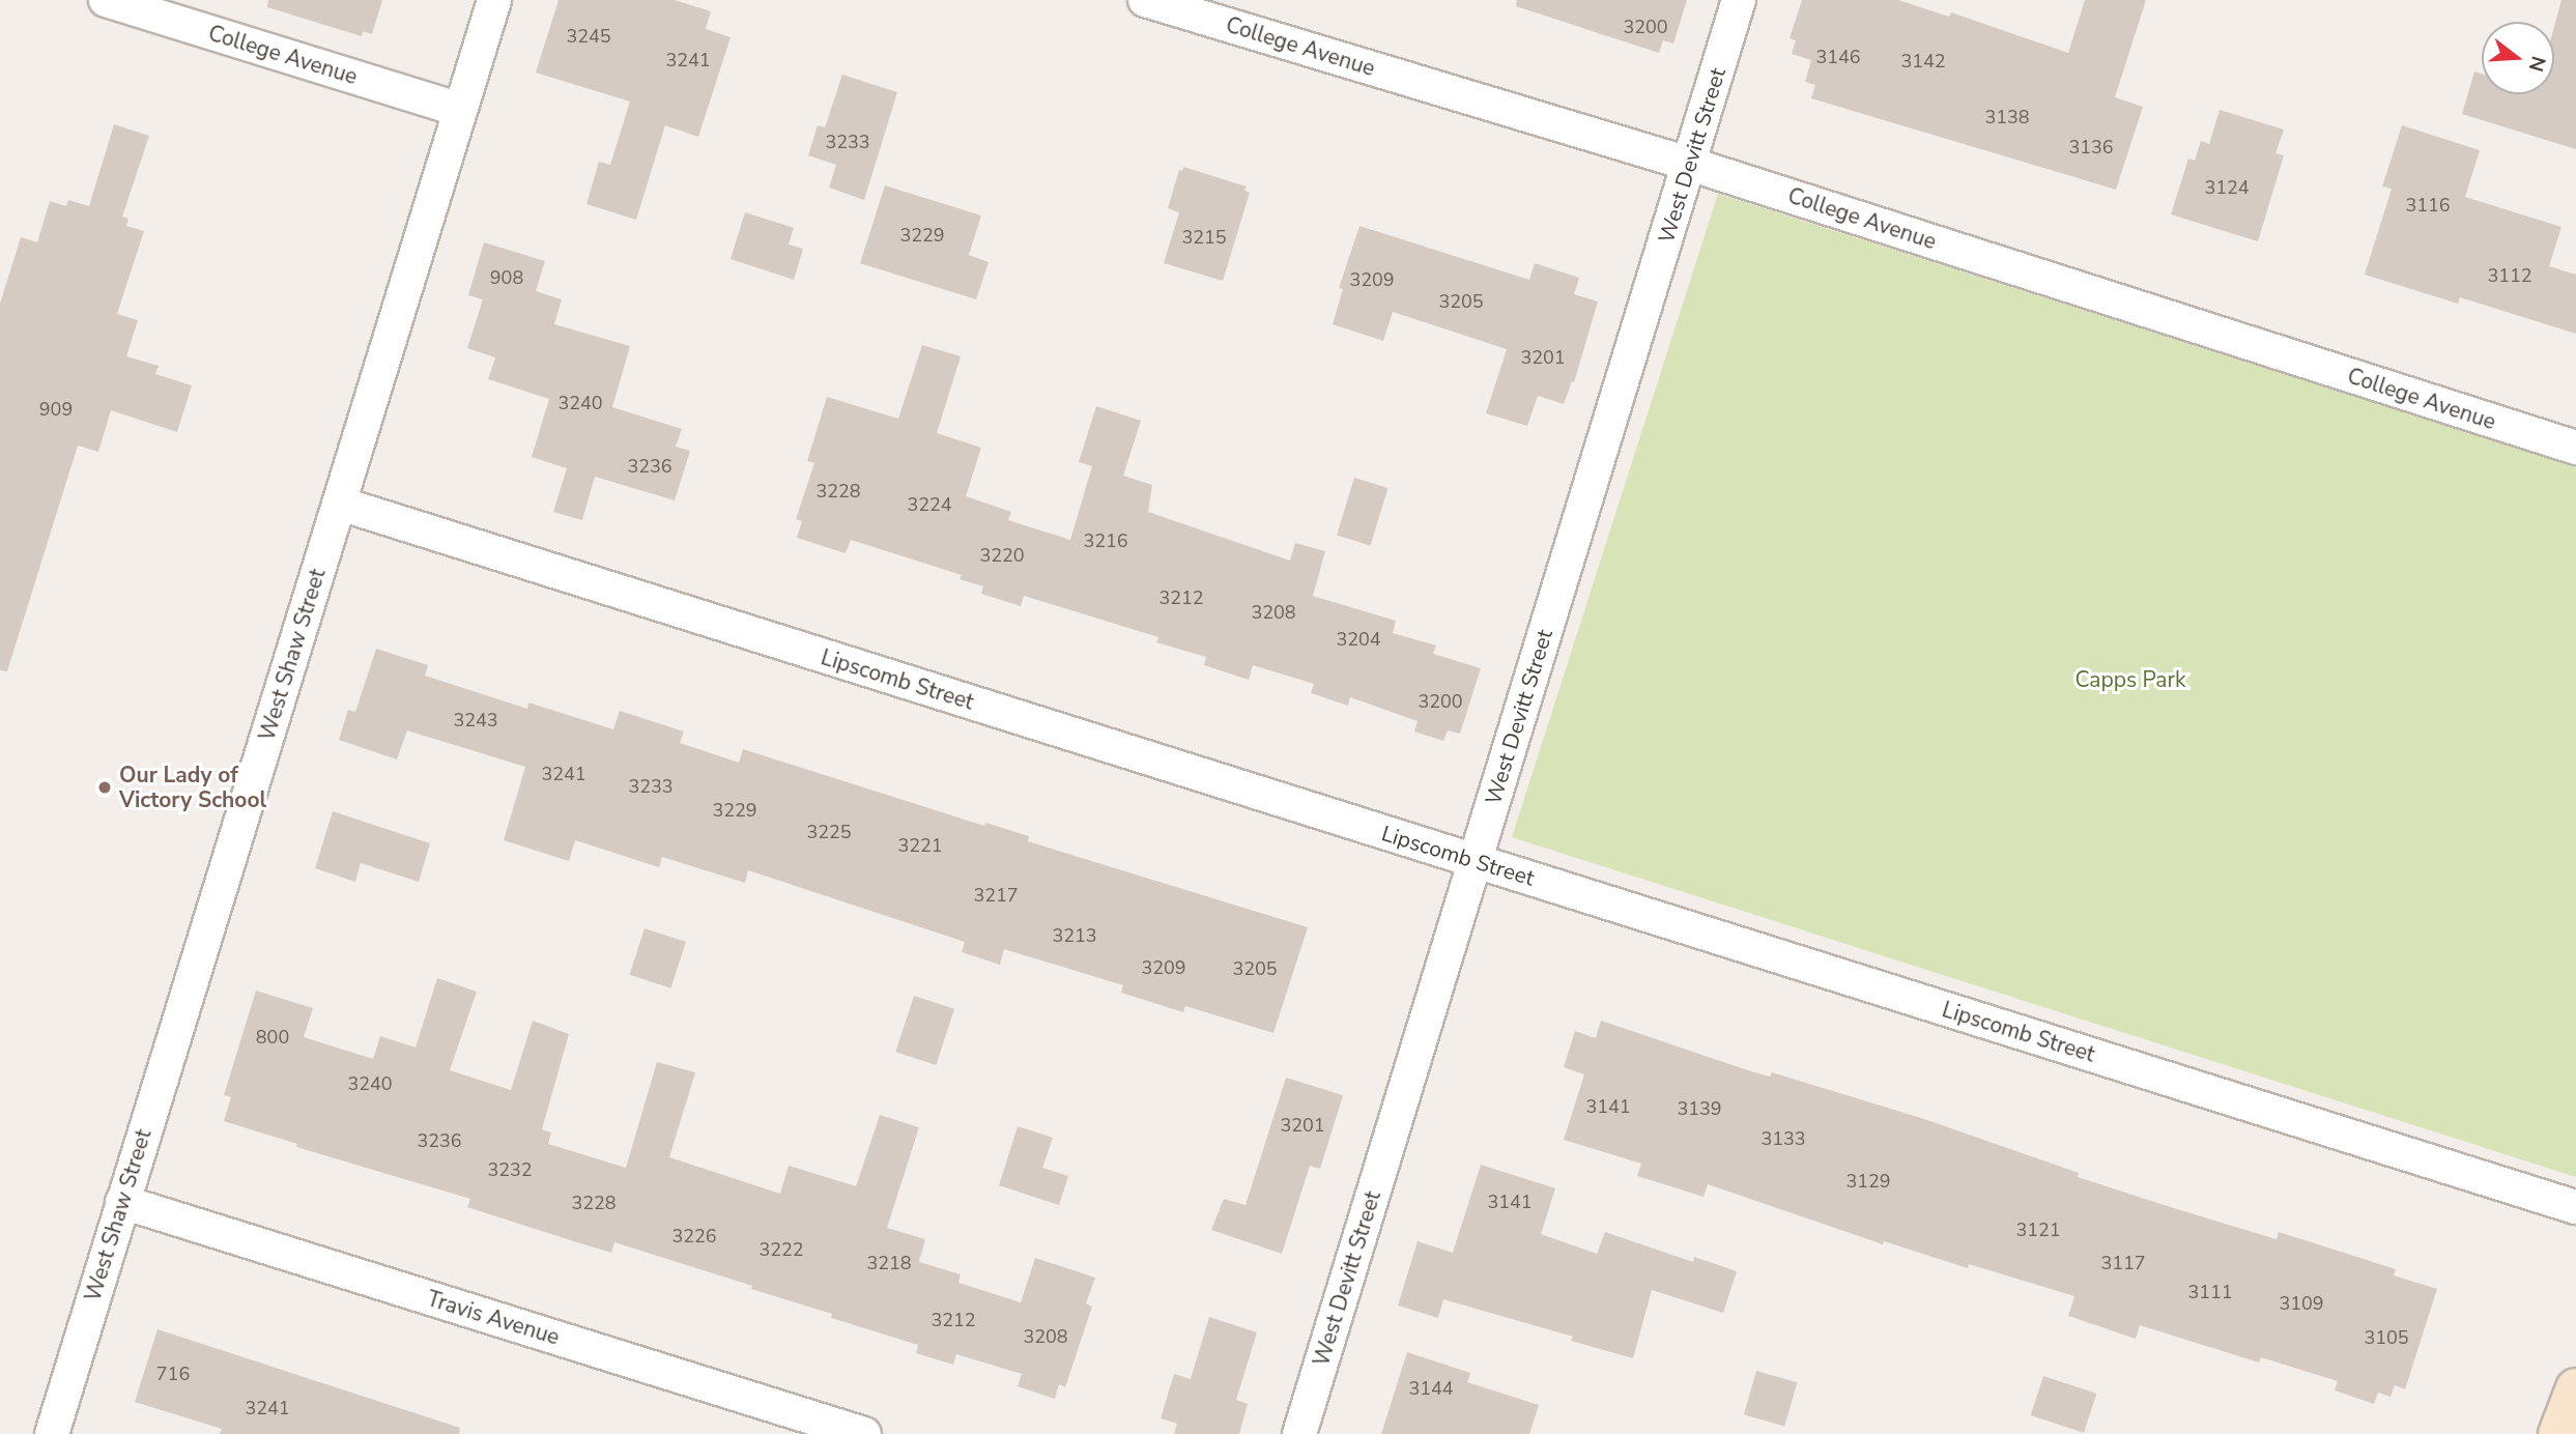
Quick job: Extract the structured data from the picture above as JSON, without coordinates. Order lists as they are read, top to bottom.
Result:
{
  "streets": {
    "street": [
      "College Avenue",
      "West Devitt Street",
      "West Shaw Street",
      "Lipscomb Street",
      "Travis Avenue"
    ]
  },
  "crossings": [
    ["College Avenue", "West Devitt Street"],
    ["College Avenue", "West Shaw Street"],
    ["West Devitt Street", "Lipscomb Street"],
    ["West Shaw Street", "Lipscomb Street"],
    ["West Shaw Street", "Travis Avenue"]
  ],
  "parks": ["Capps Park"],
  "places": ["Our Lady of Victory School"],
  "house_numbers": [
    "3200",
    "3245",
    "3146",
    "3241",
    "3142",
    "3138",
    "3233",
    "3136",
    "3124",
    "3116",
    "3229",
    "3215",
    "3112",
    "908",
    "3209",
    "3205",
    "3201",
    "3240",
    "909",
    "3236",
    "3228",
    "3224",
    "3216",
    "3220",
    "3212",
    "3208",
    "3204",
    "3200",
    "3243",
    "3241",
    "3233",
    "3229",
    "3225",
    "3221",
    "3217",
    "3213",
    "3209",
    "3205",
    "800",
    "3240",
    "3141",
    "3139",
    "3201",
    "3133",
    "3236",
    "3232",
    "3129",
    "3141",
    "3228",
    "3121",
    "3226",
    "3222",
    "3218",
    "3117",
    "3111",
    "3109",
    "3212",
    "3208",
    "3105",
    "716",
    "3144",
    "3241"
  ],
  "north": "right"
}
